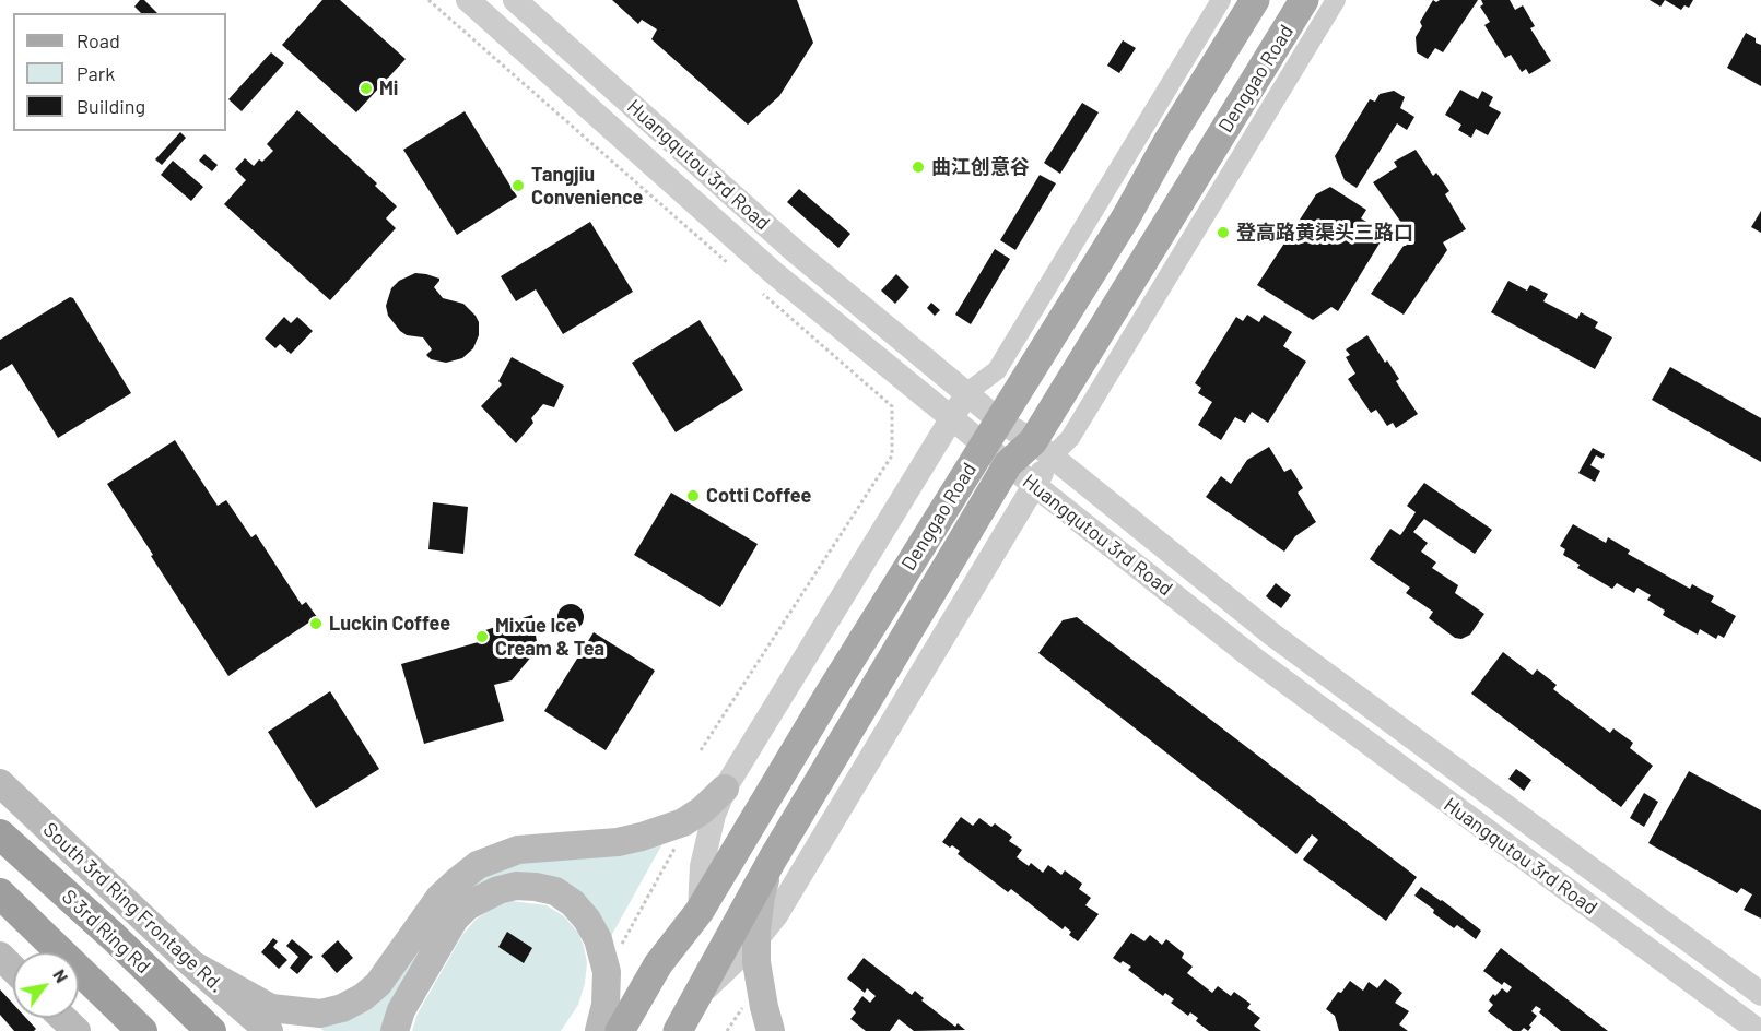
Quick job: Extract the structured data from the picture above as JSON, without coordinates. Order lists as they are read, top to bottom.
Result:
{
  "streets": {
    "highway": ["S 3rd Ring Rd"],
    "main road": ["Denggao Road", "South 3rd Ring Frontage Rd."],
    "street": ["Huangqutou 3rd Road"]
  },
  "crossings": [
    ["Denggao Road", "Huangqutou 3rd Road"]
  ],
  "places": [
    "Mi",
    "曲江创意谷",
    "Tangjiu Convenience",
    "登高路黄渠头三路口",
    "Cotti Coffee",
    "Luckin Coffee",
    "Mixue Ice Cream & Tea"
  ],
  "legend": ["Road", "Park", "Building"],
  "north": "top right"
}
